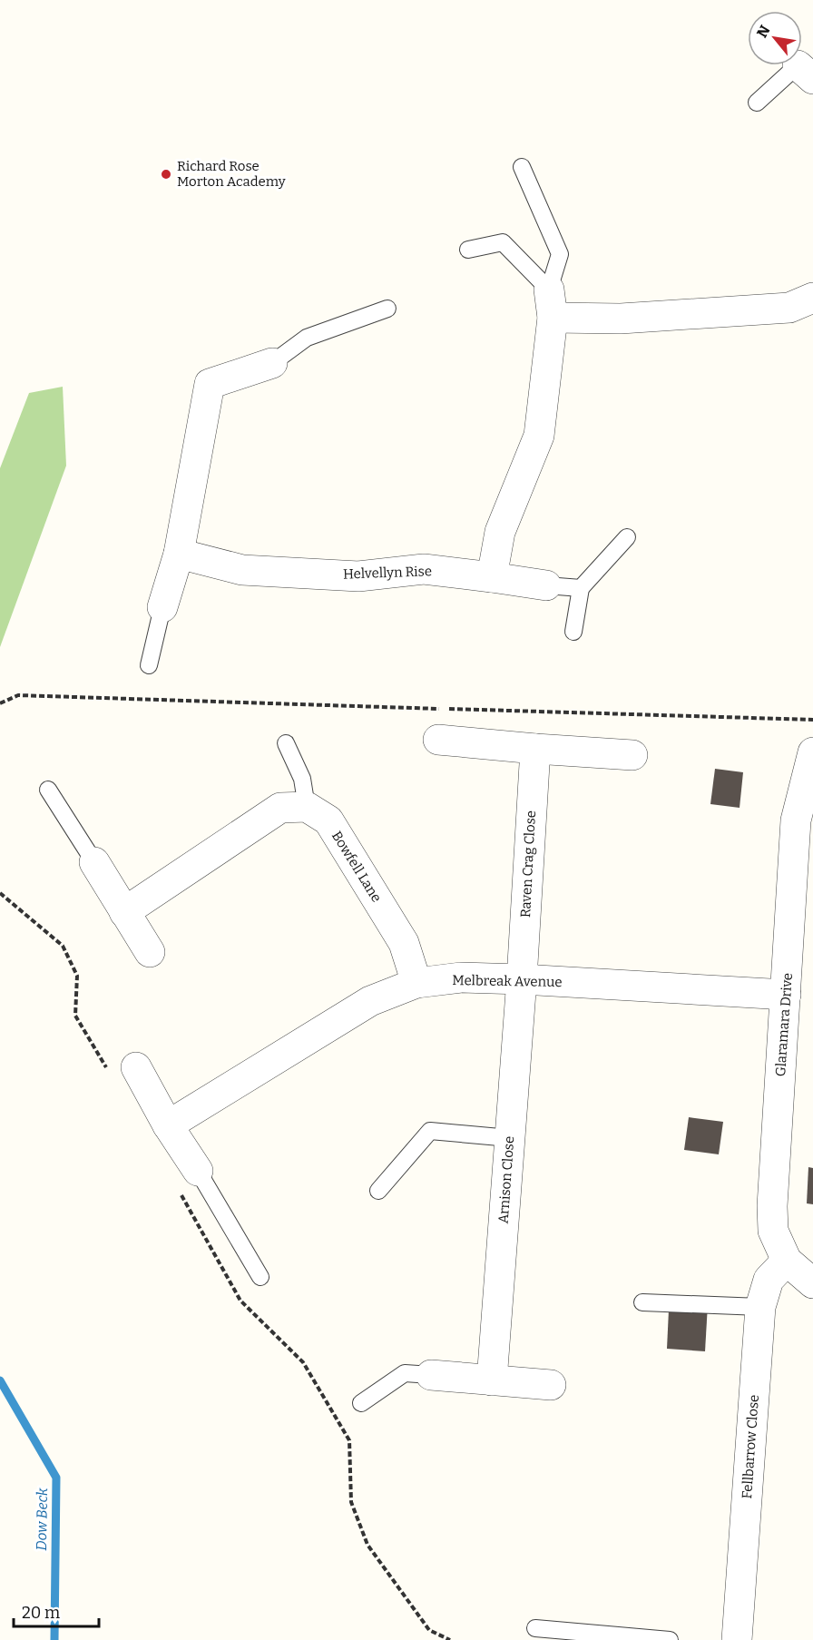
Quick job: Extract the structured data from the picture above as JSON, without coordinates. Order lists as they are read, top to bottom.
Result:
{
  "streets": {
    "street": [
      "Helvellyn Rise",
      "Raven Crag Close",
      "Bowfell Lane",
      "Melbreak Avenue",
      "Glaramara Drive",
      "Arnison Close",
      "Fellbarrow Close"
    ]
  },
  "crossings": [
    ["Raven Crag Close", "Melbreak Avenue"],
    ["Raven Crag Close", "Arnison Close"],
    ["Bowfell Lane", "Melbreak Avenue"],
    ["Melbreak Avenue", "Glaramara Drive"],
    ["Melbreak Avenue", "Arnison Close"],
    ["Glaramara Drive", "Fellbarrow Close"]
  ],
  "water": ["Dow Beck"],
  "places": ["Richard Rose Morton Academy"],
  "scale_bar": "20 m",
  "north": "top left"
}
